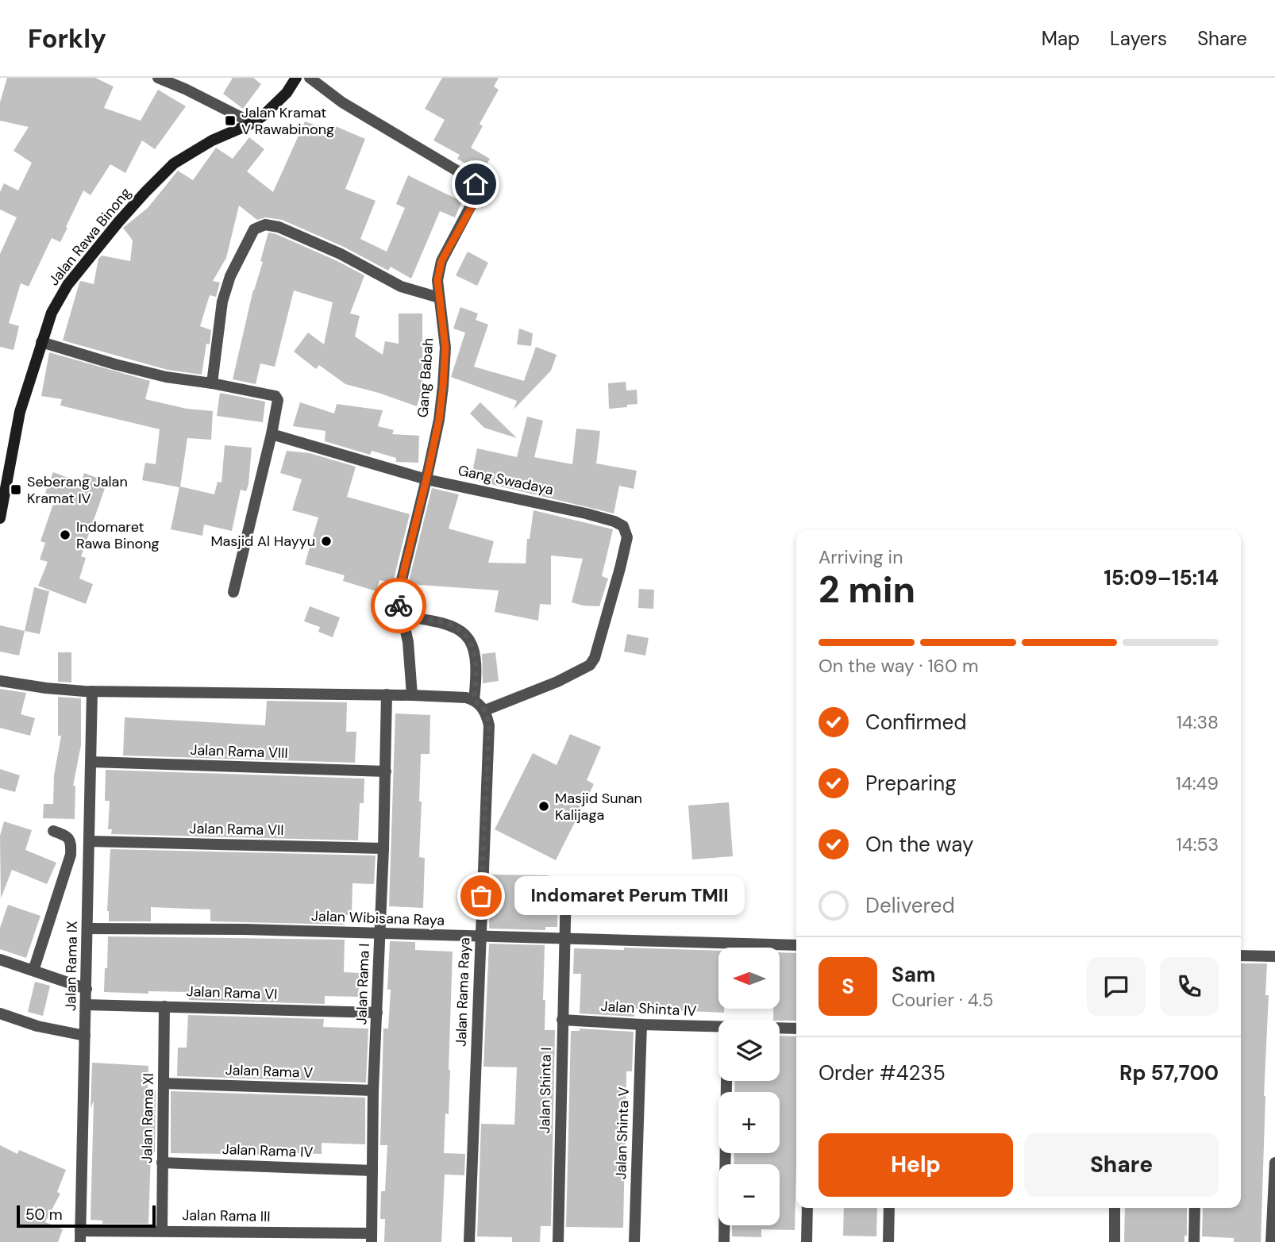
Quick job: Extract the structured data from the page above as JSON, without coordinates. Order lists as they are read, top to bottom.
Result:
{
  "streets": {
    "main road": ["Jalan Rawa Binong"],
    "street": [
      "Gang Babah",
      "Gang Swadaya",
      "Jalan Rama VIII",
      "Jalan Rama VII",
      "Jalan Wibisana Raya",
      "Jalan Rama IX",
      "Jalan Rama I",
      "Jalan Rama Raya",
      "Jalan Rama VI",
      "Jalan Shinta IV",
      "Jalan Rama V",
      "Jalan Shinta I",
      "Jalan Rama XI",
      "Jalan Shinta V",
      "Jalan Rama IV",
      "Jalan Rama III"
    ]
  },
  "crossings": [
    ["Gang Babah", "Gang Swadaya"],
    ["Gang Swadaya", "Jalan Rama Raya"],
    ["Jalan Rama VIII", "Jalan Rama IX"],
    ["Jalan Rama VIII", "Jalan Rama I"],
    ["Jalan Rama VII", "Jalan Rama IX"],
    ["Jalan Rama VII", "Jalan Rama I"],
    ["Jalan Wibisana Raya", "Jalan Rama IX"],
    ["Jalan Wibisana Raya", "Jalan Rama I"],
    ["Jalan Wibisana Raya", "Jalan Rama Raya"],
    ["Jalan Wibisana Raya", "Jalan Shinta I"],
    ["Jalan Rama IX", "Jalan Rama VI"],
    ["Jalan Rama IX", "Jalan Rama III"],
    ["Jalan Rama I", "Jalan Rama VI"],
    ["Jalan Rama I", "Jalan Rama V"],
    ["Jalan Rama I", "Jalan Rama IV"],
    ["Jalan Rama I", "Jalan Rama III"],
    ["Jalan Rama VI", "Jalan Rama XI"],
    ["Jalan Shinta IV", "Jalan Shinta I"],
    ["Jalan Shinta IV", "Jalan Shinta V"],
    ["Jalan Rama V", "Jalan Rama XI"],
    ["Jalan Rama XI", "Jalan Rama IV"],
    ["Jalan Rama XI", "Jalan Rama III"]
  ],
  "places": {
    "transit": ["Jalan Kramat V Rawabinong", "Seberang Jalan Kramat IV"],
    "other": [
      "Indomaret Rawa Binong",
      "Masjid Al Hayyu",
      "Masjid Sunan Kalijaga",
      "Indomaret Perum TMII"
    ]
  },
  "scale_bar": "50 m",
  "north": "left",
  "page": {
    "header": "Forkly",
    "nav": ["Map", "Layers", "Share"],
    "heading": ["2 min", "Arriving in", "15:09–15:14"],
    "panel": [
      "Sam",
      "Courier · 4.5",
      "Order #4235",
      "Rp 57,700"
    ],
    "bar": "On the way · 160 m",
    "list": [
      ["Confirmed", "14:38"],
      ["Preparing", "14:49"],
      ["On the way", "14:53"],
      "Delivered"
    ],
    "bubble": "Indomaret Perum TMII",
    "map_buttons": ["+", "−"],
    "round": "S",
    "buttons": ["Help", "Share"],
    "scale": "50 m"
  }
}
